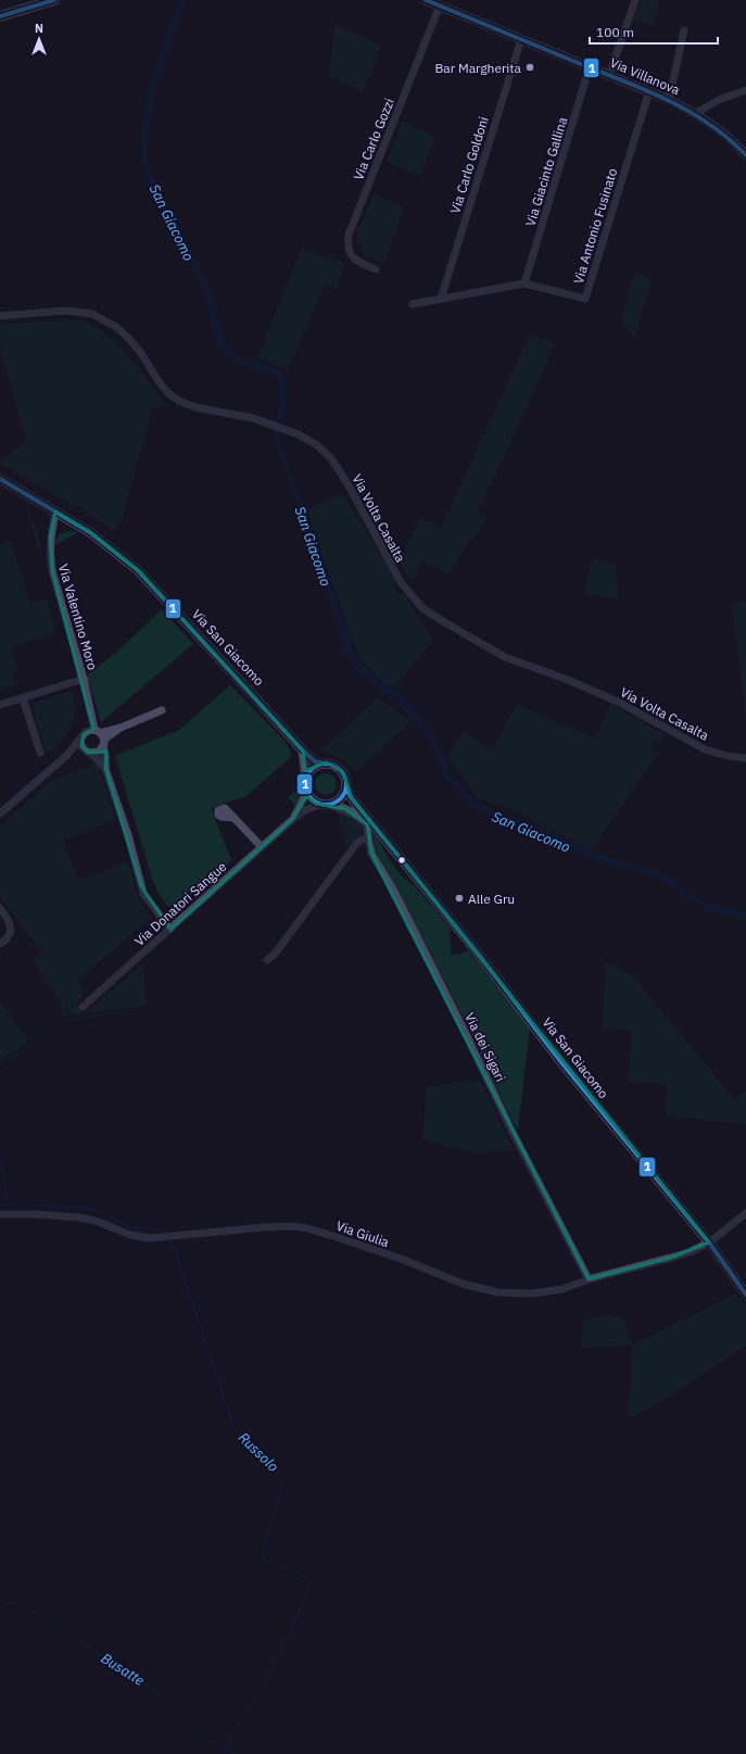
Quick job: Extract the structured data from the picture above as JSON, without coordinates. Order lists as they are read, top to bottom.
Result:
{
  "streets": {
    "street": [
      "Via Villanova",
      "Via Carlo Gozzi",
      "Via Carlo Goldoni",
      "Via Giacinto Gallina",
      "Via Antonio Fusinato",
      "Via Volta Casalta",
      "Via Valentino Moro",
      "Via San Giacomo",
      "Via Donatori Sangue",
      "Via dei Sigari",
      "Via Giulia"
    ]
  },
  "crossings": [
    ["Via Villanova", "Via Carlo Gozzi"],
    ["Via Villanova", "Via Carlo Goldoni"],
    ["Via Villanova", "Via Giacinto Gallina"],
    ["Via Villanova", "Via Antonio Fusinato"],
    ["Via Carlo Goldoni", "Via Antonio Fusinato"],
    ["Via Giacinto Gallina", "Via Antonio Fusinato"],
    ["Via Valentino Moro", "Via San Giacomo"],
    ["Via Valentino Moro", "Via Donatori Sangue"],
    ["Via San Giacomo", "Via Donatori Sangue"],
    ["Via San Giacomo", "Via dei Sigari"],
    ["Via San Giacomo", "Via Giulia"],
    ["Via dei Sigari", "Via Giulia"]
  ],
  "water": ["San Giacomo", "Russolo", "Busatte"],
  "places": ["Bar Margherita", "Alle Gru"],
  "lines": ["transit line 1"],
  "scale_bar": "100 m",
  "north": "top"
}
